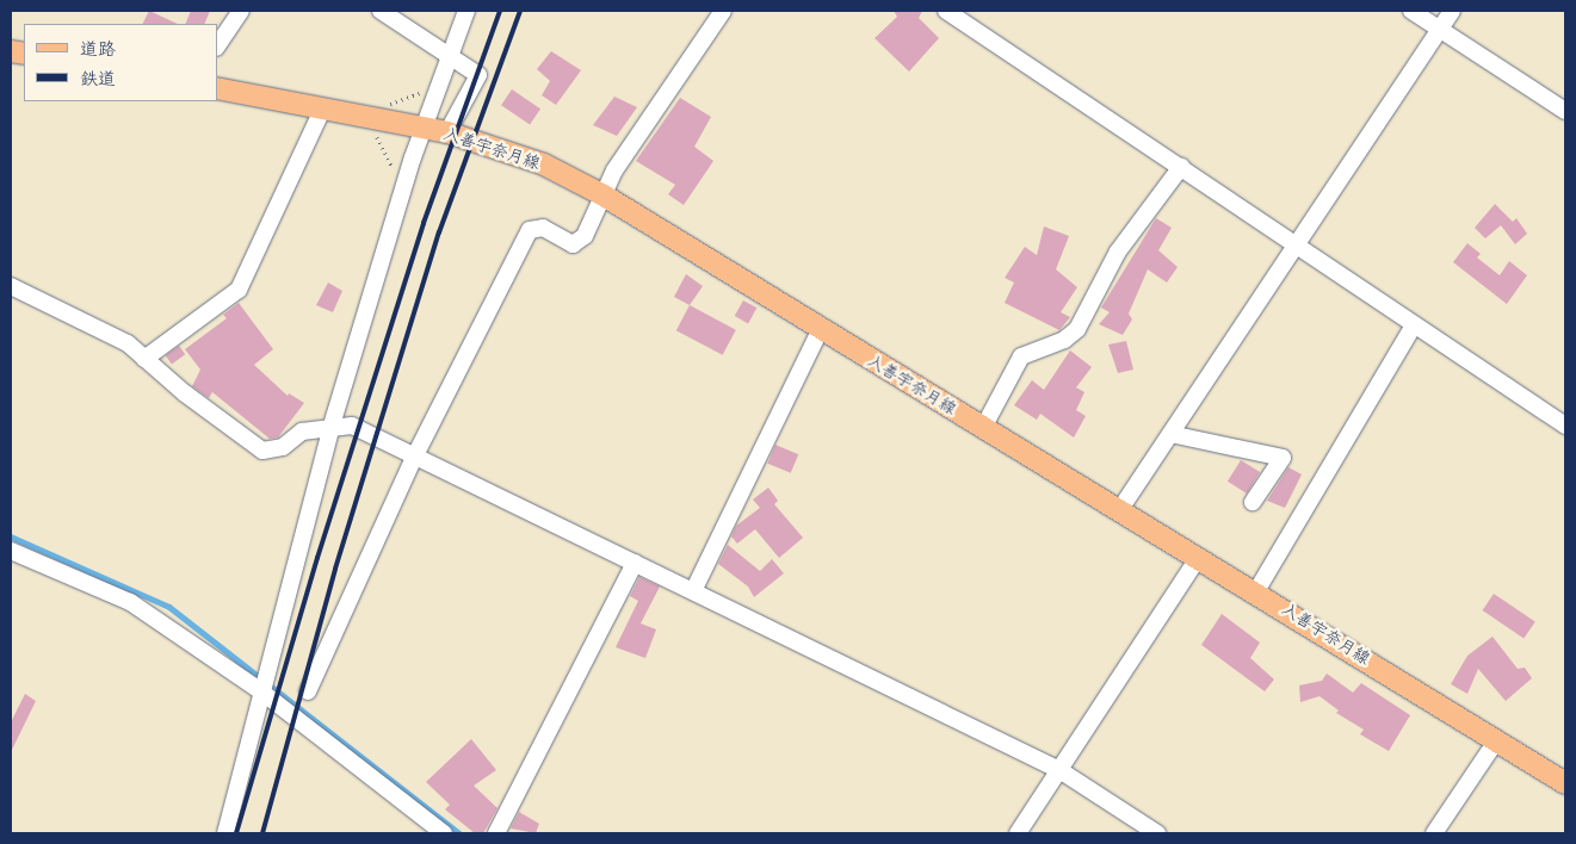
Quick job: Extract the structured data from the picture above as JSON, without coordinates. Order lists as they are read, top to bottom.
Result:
{
  "streets": {
    "main road": ["入善宇奈月線"]
  },
  "legend": ["道路", "鉄道"]
}
